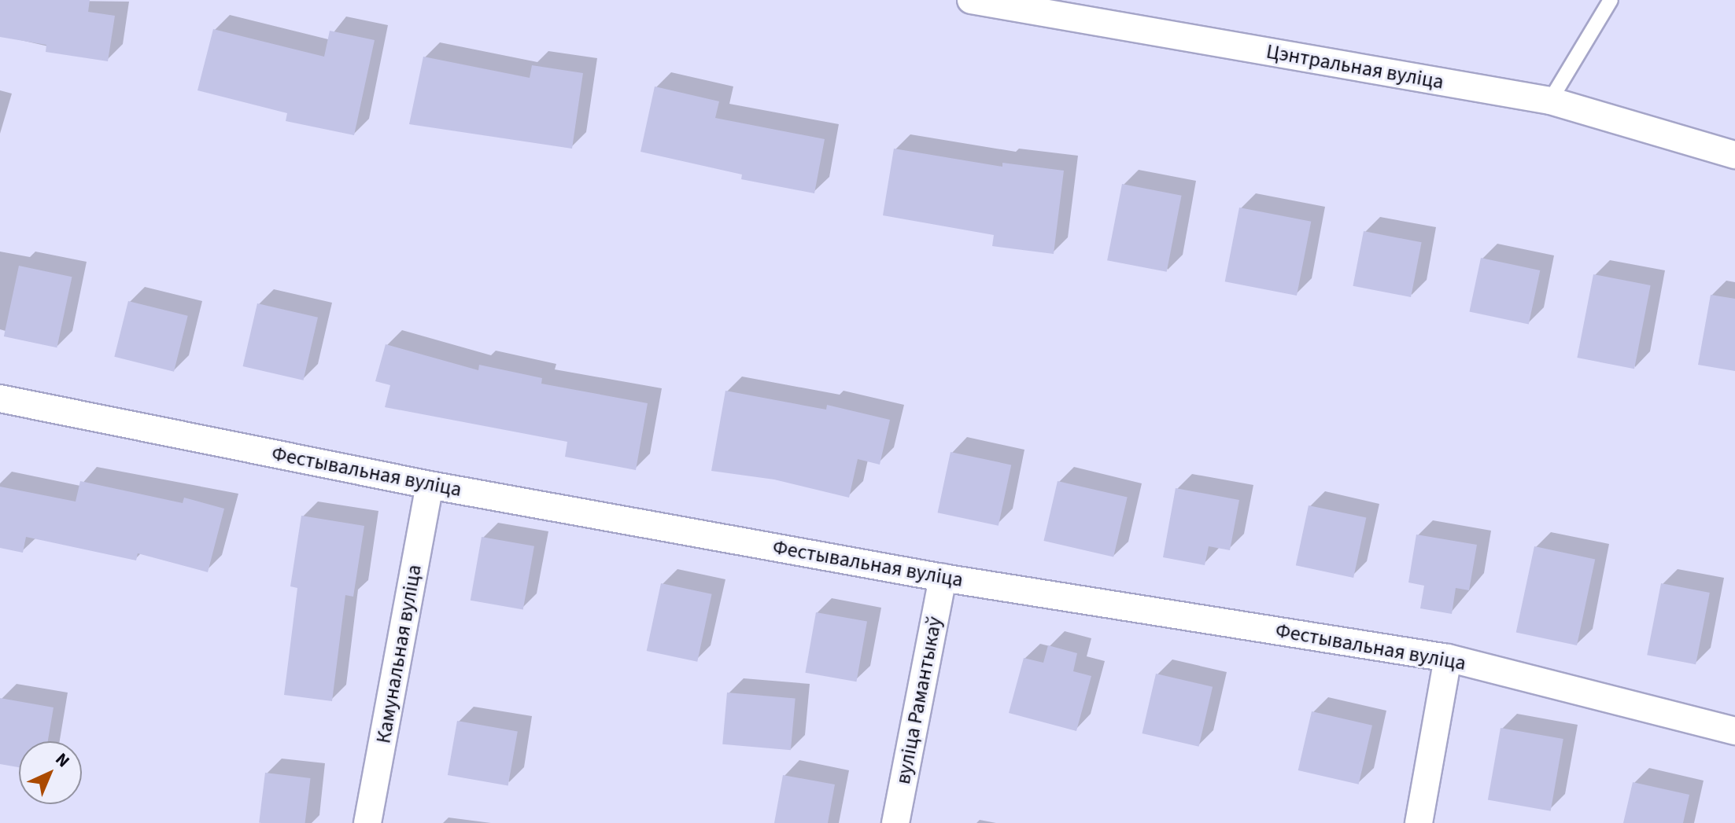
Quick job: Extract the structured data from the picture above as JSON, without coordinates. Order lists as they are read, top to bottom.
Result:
{
  "streets": {
    "street": [
      "Цэнтральная вуліца",
      "Фестывальная вуліца",
      "Камунальная вуліца",
      "вуліца Рамантыкаў"
    ]
  },
  "crossings": [
    ["Фестывальная вуліца", "Камунальная вуліца"],
    ["Фестывальная вуліца", "вуліца Рамантыкаў"]
  ],
  "north": "top right"
}
